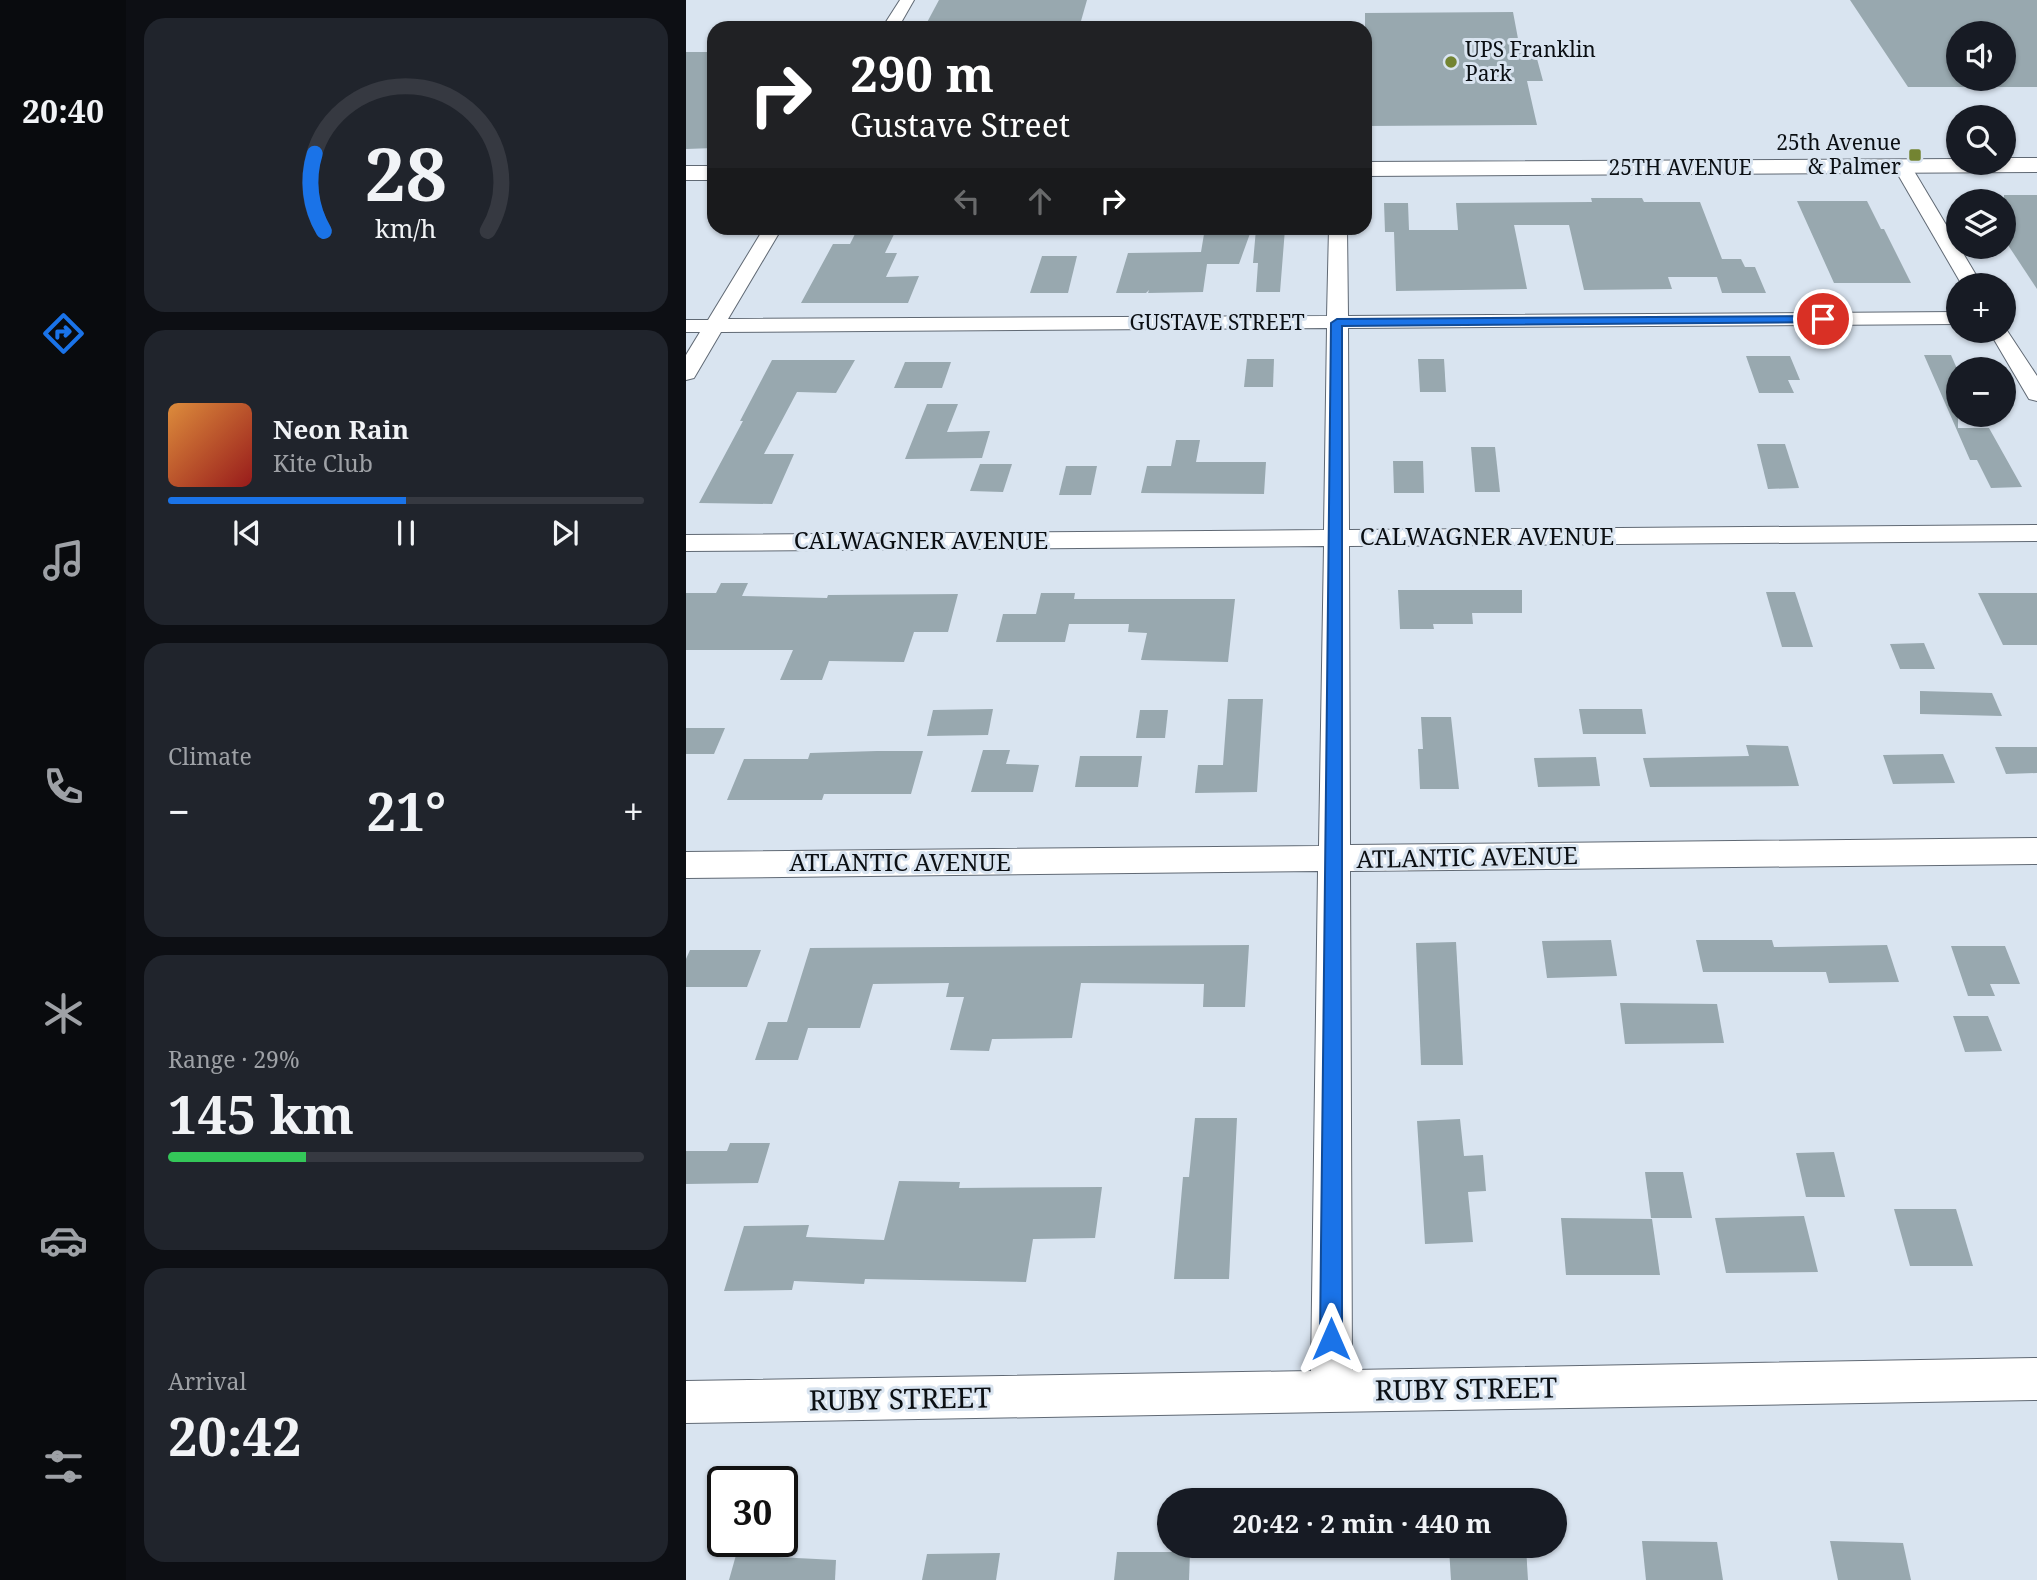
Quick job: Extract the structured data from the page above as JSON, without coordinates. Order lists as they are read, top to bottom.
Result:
{
  "streets": {
    "main road": ["25TH AVENUE"],
    "street": [
      "GUSTAVE STREET",
      "CALWAGNER AVENUE",
      "ATLANTIC AVENUE",
      "RUBY STREET"
    ]
  },
  "places": {
    "other": ["UPS Franklin Park"],
    "transit": ["25th Avenue & Palmer"]
  },
  "page": {
    "tabs": "20:40",
    "map_buttons": ["+", "−"],
    "turn": ["290 m", "Gustave Street"],
    "song": ["Neon Rain", "Kite Club"],
    "tile": [
      "Climate",
      ["Range · 29%", "145 km"],
      ["Arrival", "20:42"]
    ],
    "heat": ["−", "21°", "+"],
    "limit": "30",
    "trip": "20:42 · 2 min · 440 m",
    "gauge": ["28", "km/h"]
  }
}
